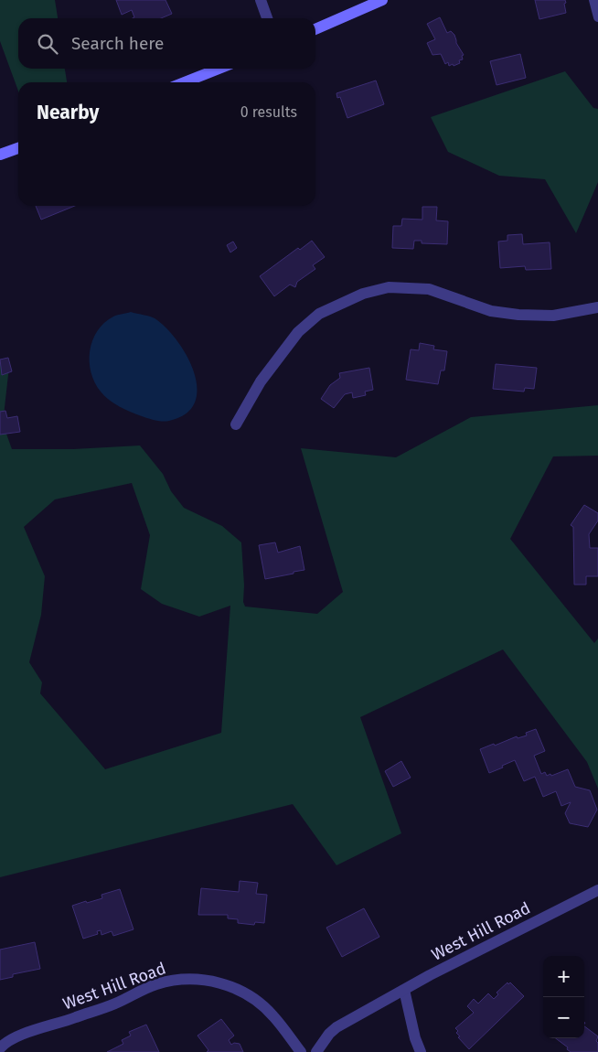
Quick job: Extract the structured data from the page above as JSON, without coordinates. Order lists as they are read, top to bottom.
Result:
{
  "streets": {
    "street": ["West Hill Road"]
  },
  "page": {
    "search": "Search here",
    "heading": ["Nearby", "0 results"],
    "map_buttons": ["+", "−"]
  }
}
